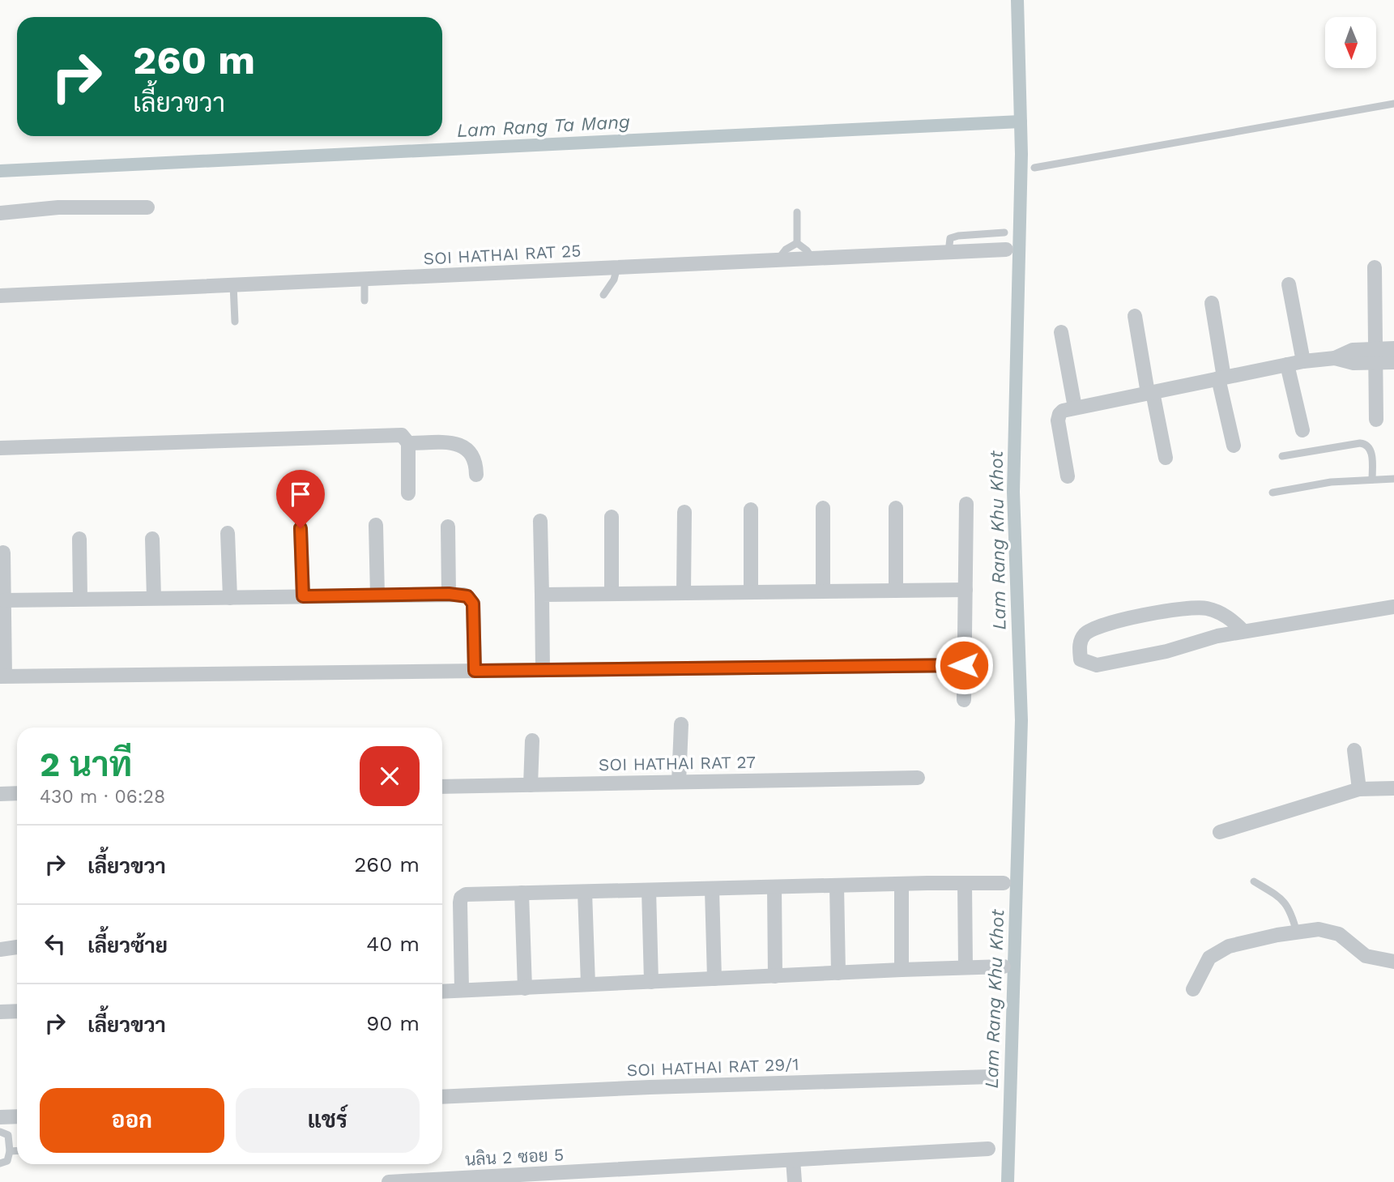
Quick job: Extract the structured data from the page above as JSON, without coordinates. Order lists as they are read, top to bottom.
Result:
{
  "streets": {
    "street": [
      "SOI HATHAI RAT 25",
      "SOI HATHAI RAT 27",
      "SOI HATHAI RAT 29/1",
      "นลิน 2 ซอย 5"
    ]
  },
  "water": ["Lam Rang Ta Mang", "Lam Rang Khu Khot"],
  "north": "bottom",
  "page": {
    "turn": ["260 m", "เลี้ยวขวา"],
    "heading": ["2 นาที", "430 m · 06:28"],
    "list": [
      {
        "name": "เลี้ยวขวา",
        "value": "260 m"
      },
      {
        "name": "เลี้ยวซ้าย",
        "value": "40 m"
      },
      {
        "name": "เลี้ยวขวา",
        "value": "90 m"
      }
    ],
    "buttons": ["ออก", "แชร์"]
  }
}
